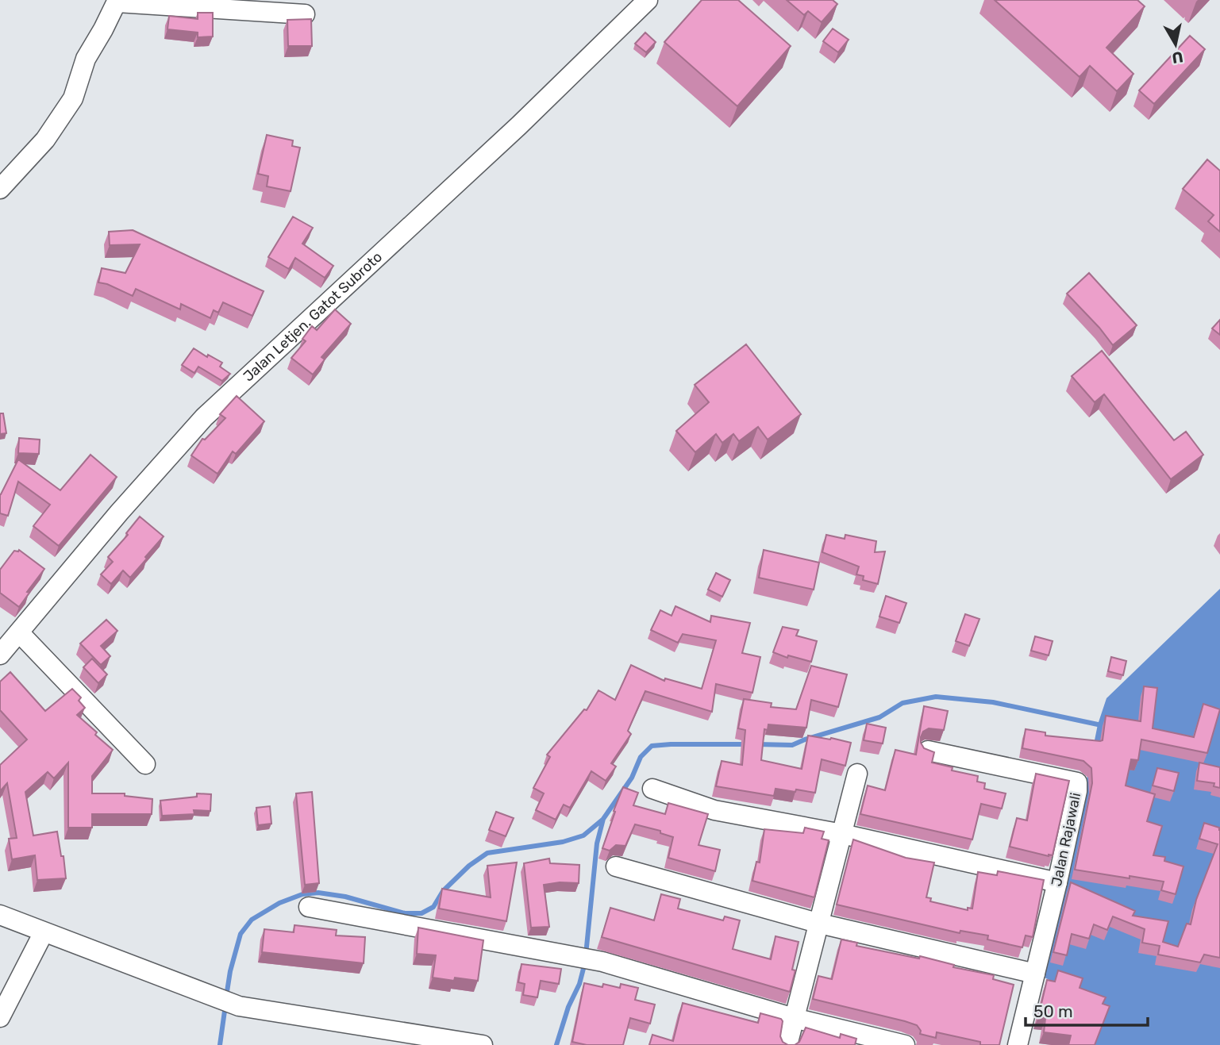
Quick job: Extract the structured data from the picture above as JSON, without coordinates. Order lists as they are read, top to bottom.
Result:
{
  "streets": {
    "street": ["Jalan Letjen. Gatot Subroto", "Jalan Rajawali"]
  },
  "scale_bar": "50 m",
  "north": "bottom"
}
